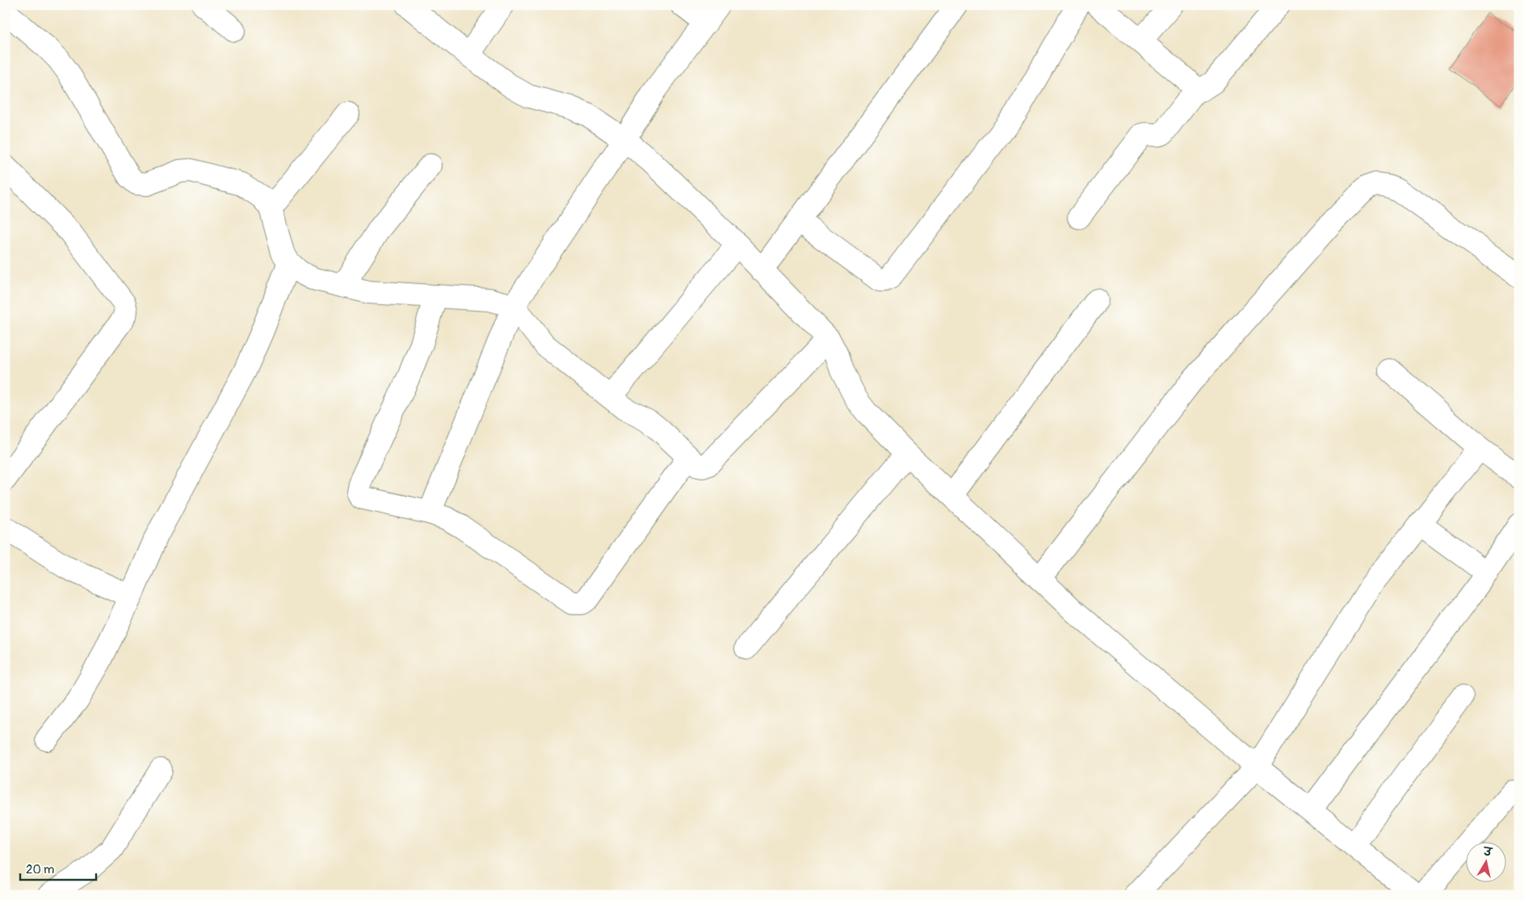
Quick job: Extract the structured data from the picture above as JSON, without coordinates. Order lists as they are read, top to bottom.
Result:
{
  "scale_bar": "20 m",
  "north": "top"
}
